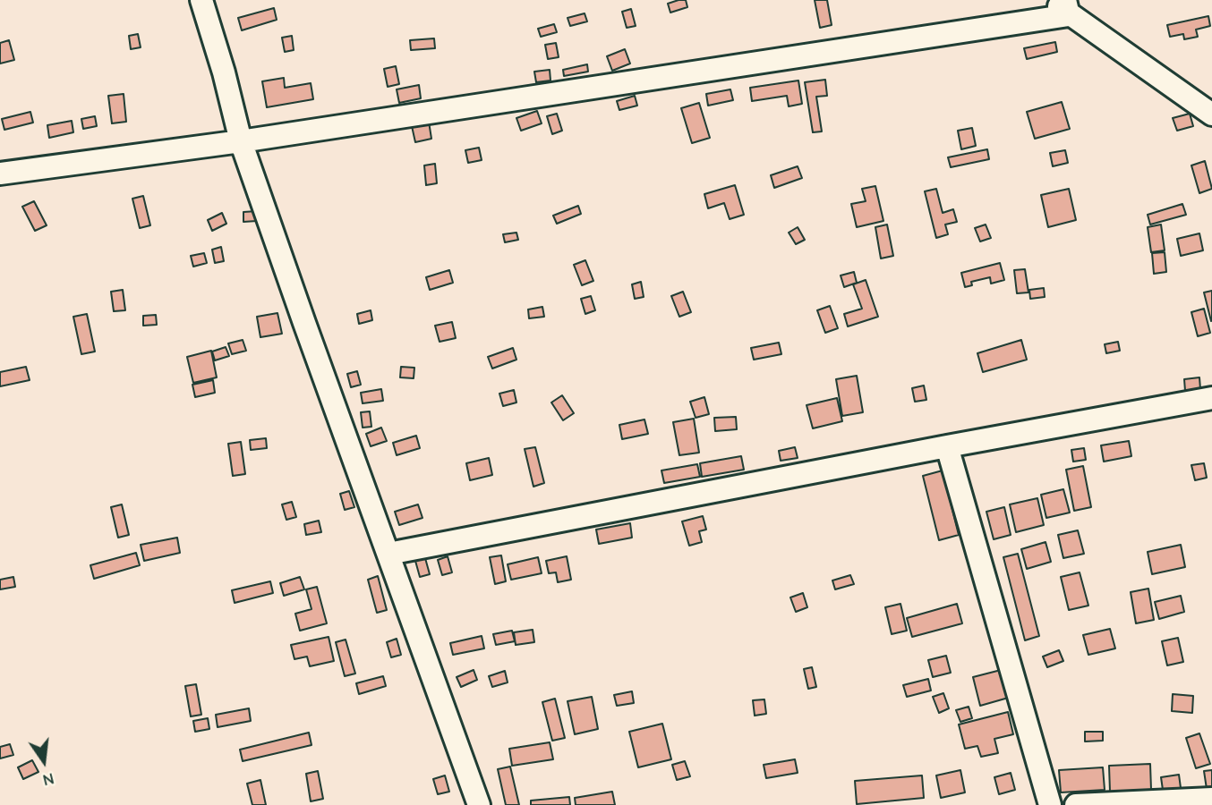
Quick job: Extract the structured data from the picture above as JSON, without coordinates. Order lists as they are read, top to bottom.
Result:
{
  "north": "bottom"
}
